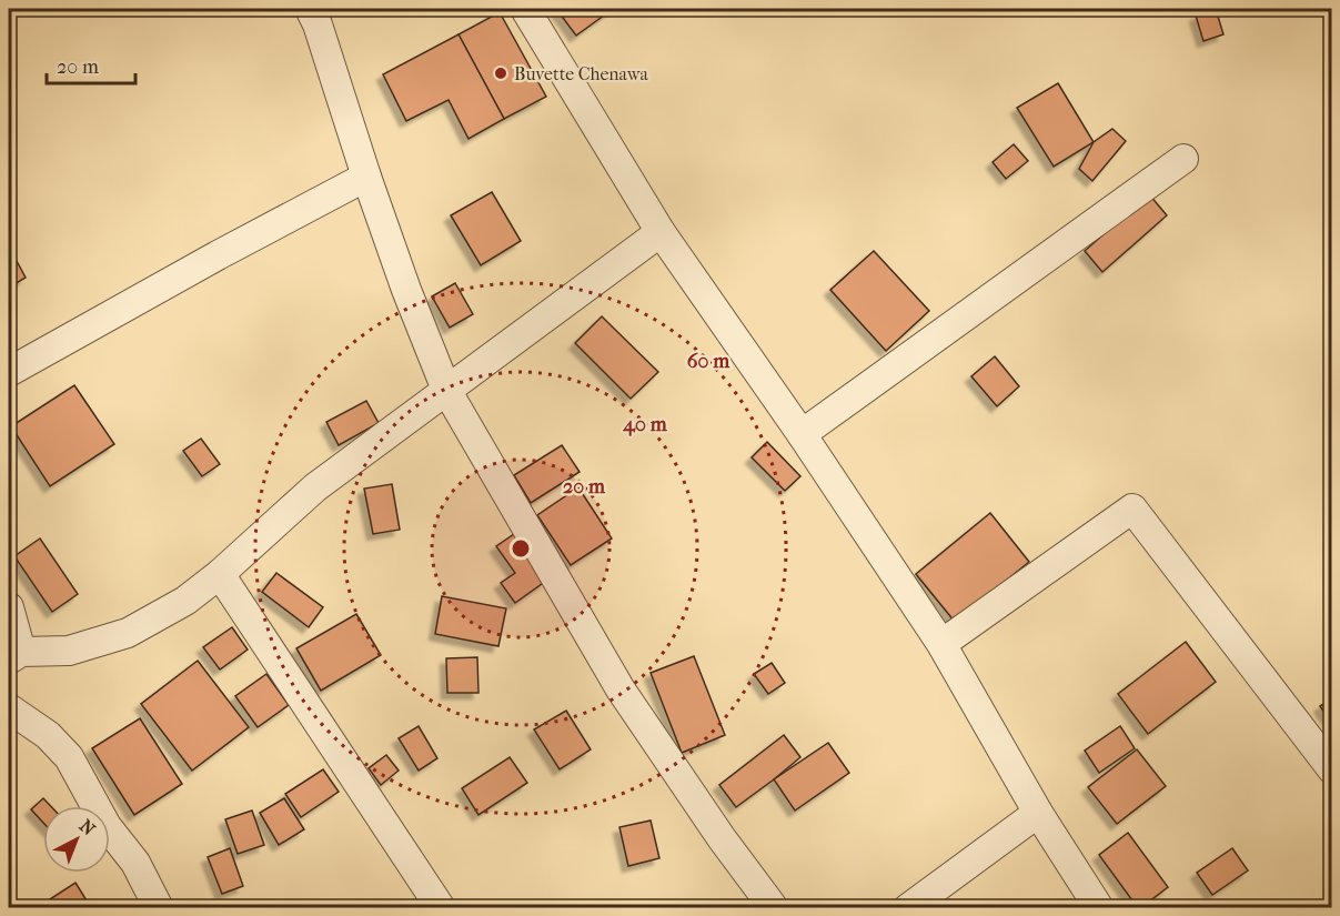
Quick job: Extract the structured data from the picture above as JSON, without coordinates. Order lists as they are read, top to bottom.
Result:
{
  "places": ["Buvette Chenawa"],
  "scale_bar": "20 m",
  "north": "top right",
  "rings": ["60 m", "40 m", "20 m"]
}
